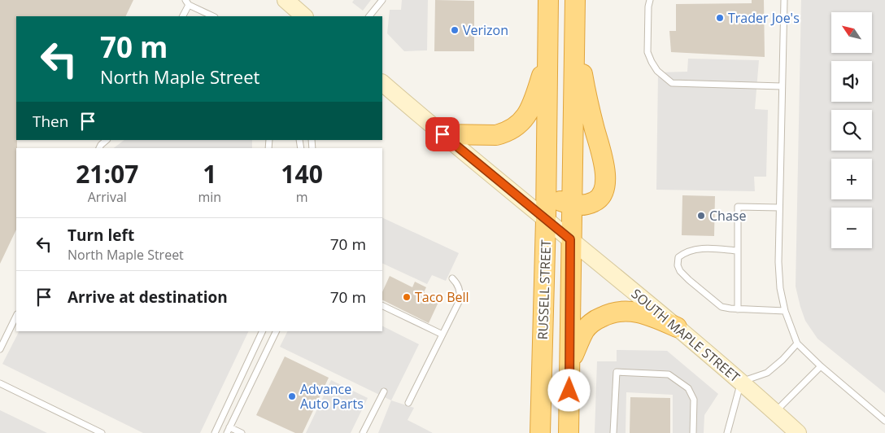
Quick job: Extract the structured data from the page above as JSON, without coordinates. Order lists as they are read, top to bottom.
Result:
{
  "streets": {
    "highway": ["RUSSELL STREET"],
    "main road": ["SOUTH MAPLE STREET"]
  },
  "crossings": [
    ["RUSSELL STREET", "SOUTH MAPLE STREET"]
  ],
  "places": [
    "Trader Joe's",
    "Verizon",
    "Chase",
    "Taco Bell",
    "Advance Auto Parts"
  ],
  "north": "top left",
  "page": {
    "map_buttons": ["+", "−"],
    "turn": ["70 m", "North Maple Street"],
    "then": "Then",
    "eta": [
      "21:07",
      "Arrival",
      "1",
      "min",
      "140",
      "m"
    ],
    "list": [
      {
        "name": "Turn left",
        "note": "North Maple Street",
        "value": "70 m"
      },
      {
        "name": "Arrive at destination",
        "value": "70 m"
      }
    ]
  }
}
